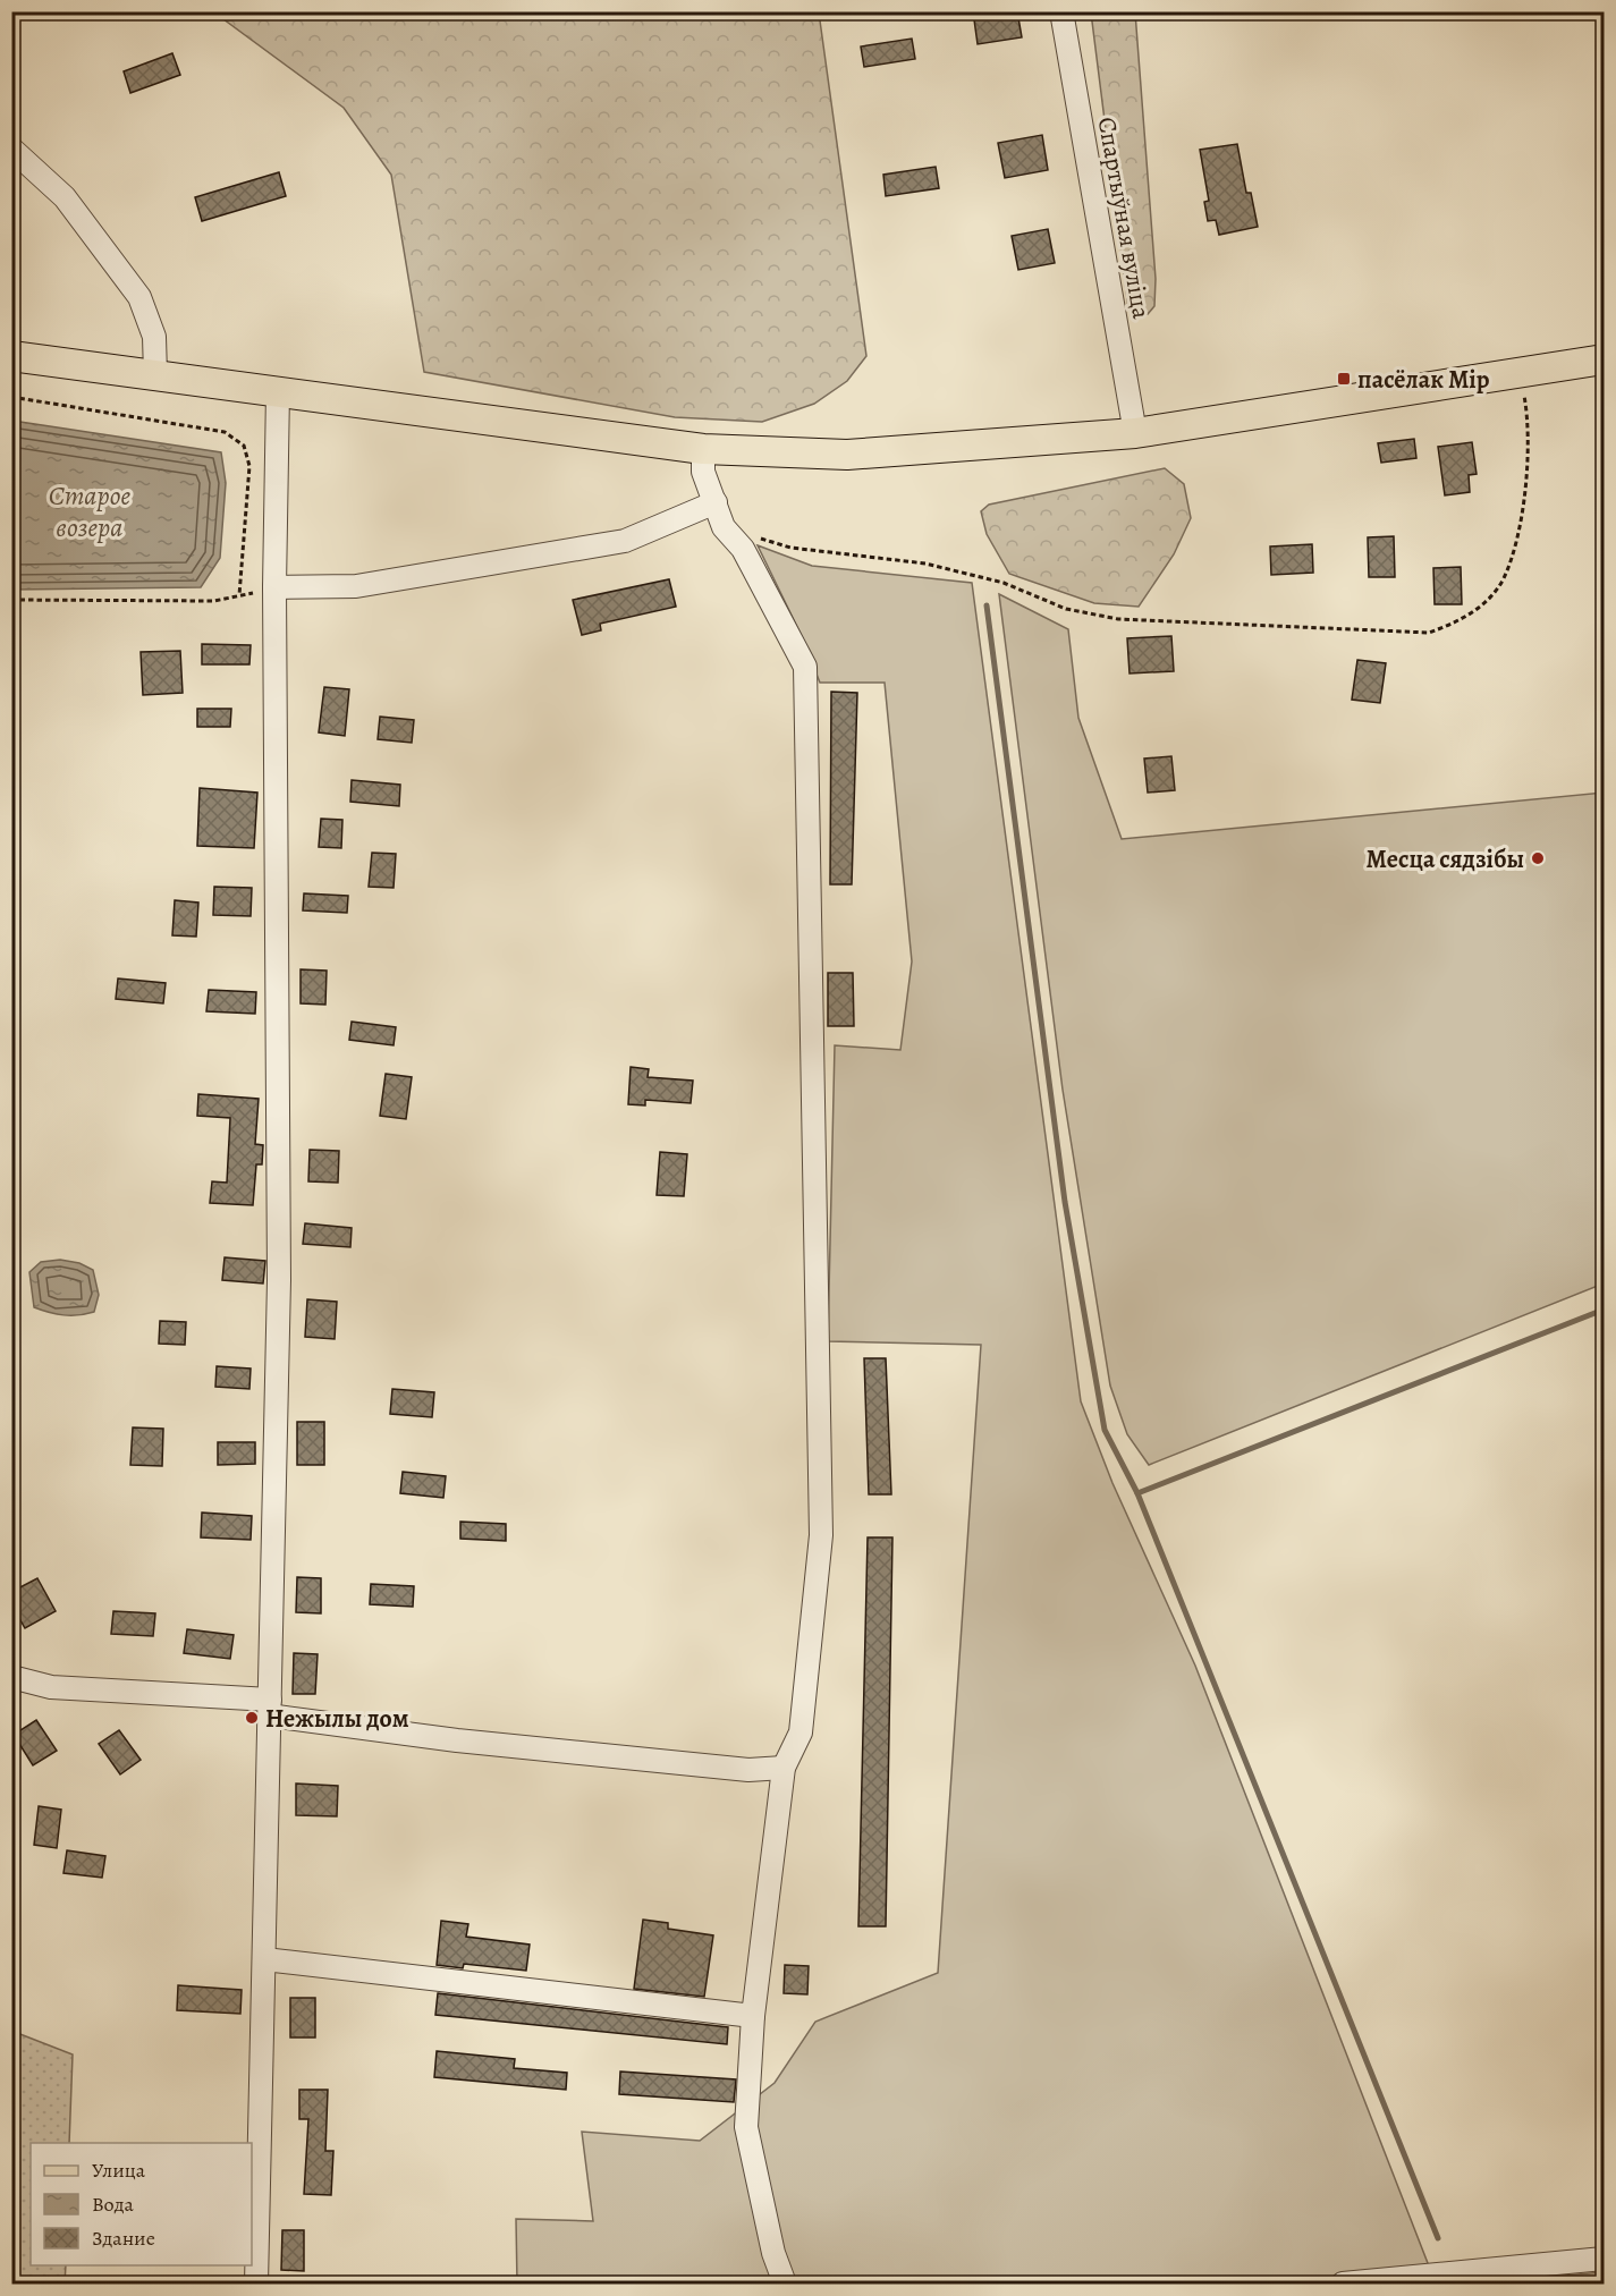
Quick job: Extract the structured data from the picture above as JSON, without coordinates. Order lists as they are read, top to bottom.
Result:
{
  "streets": {
    "street": ["Спартыўная вуліца"]
  },
  "water": ["Старое возера"],
  "places": {
    "transit": ["пасёлак Мір"],
    "other": ["Месца сядзібы", "Нежылы дом"]
  },
  "legend": ["Улица", "Вода", "Здание"]
}
